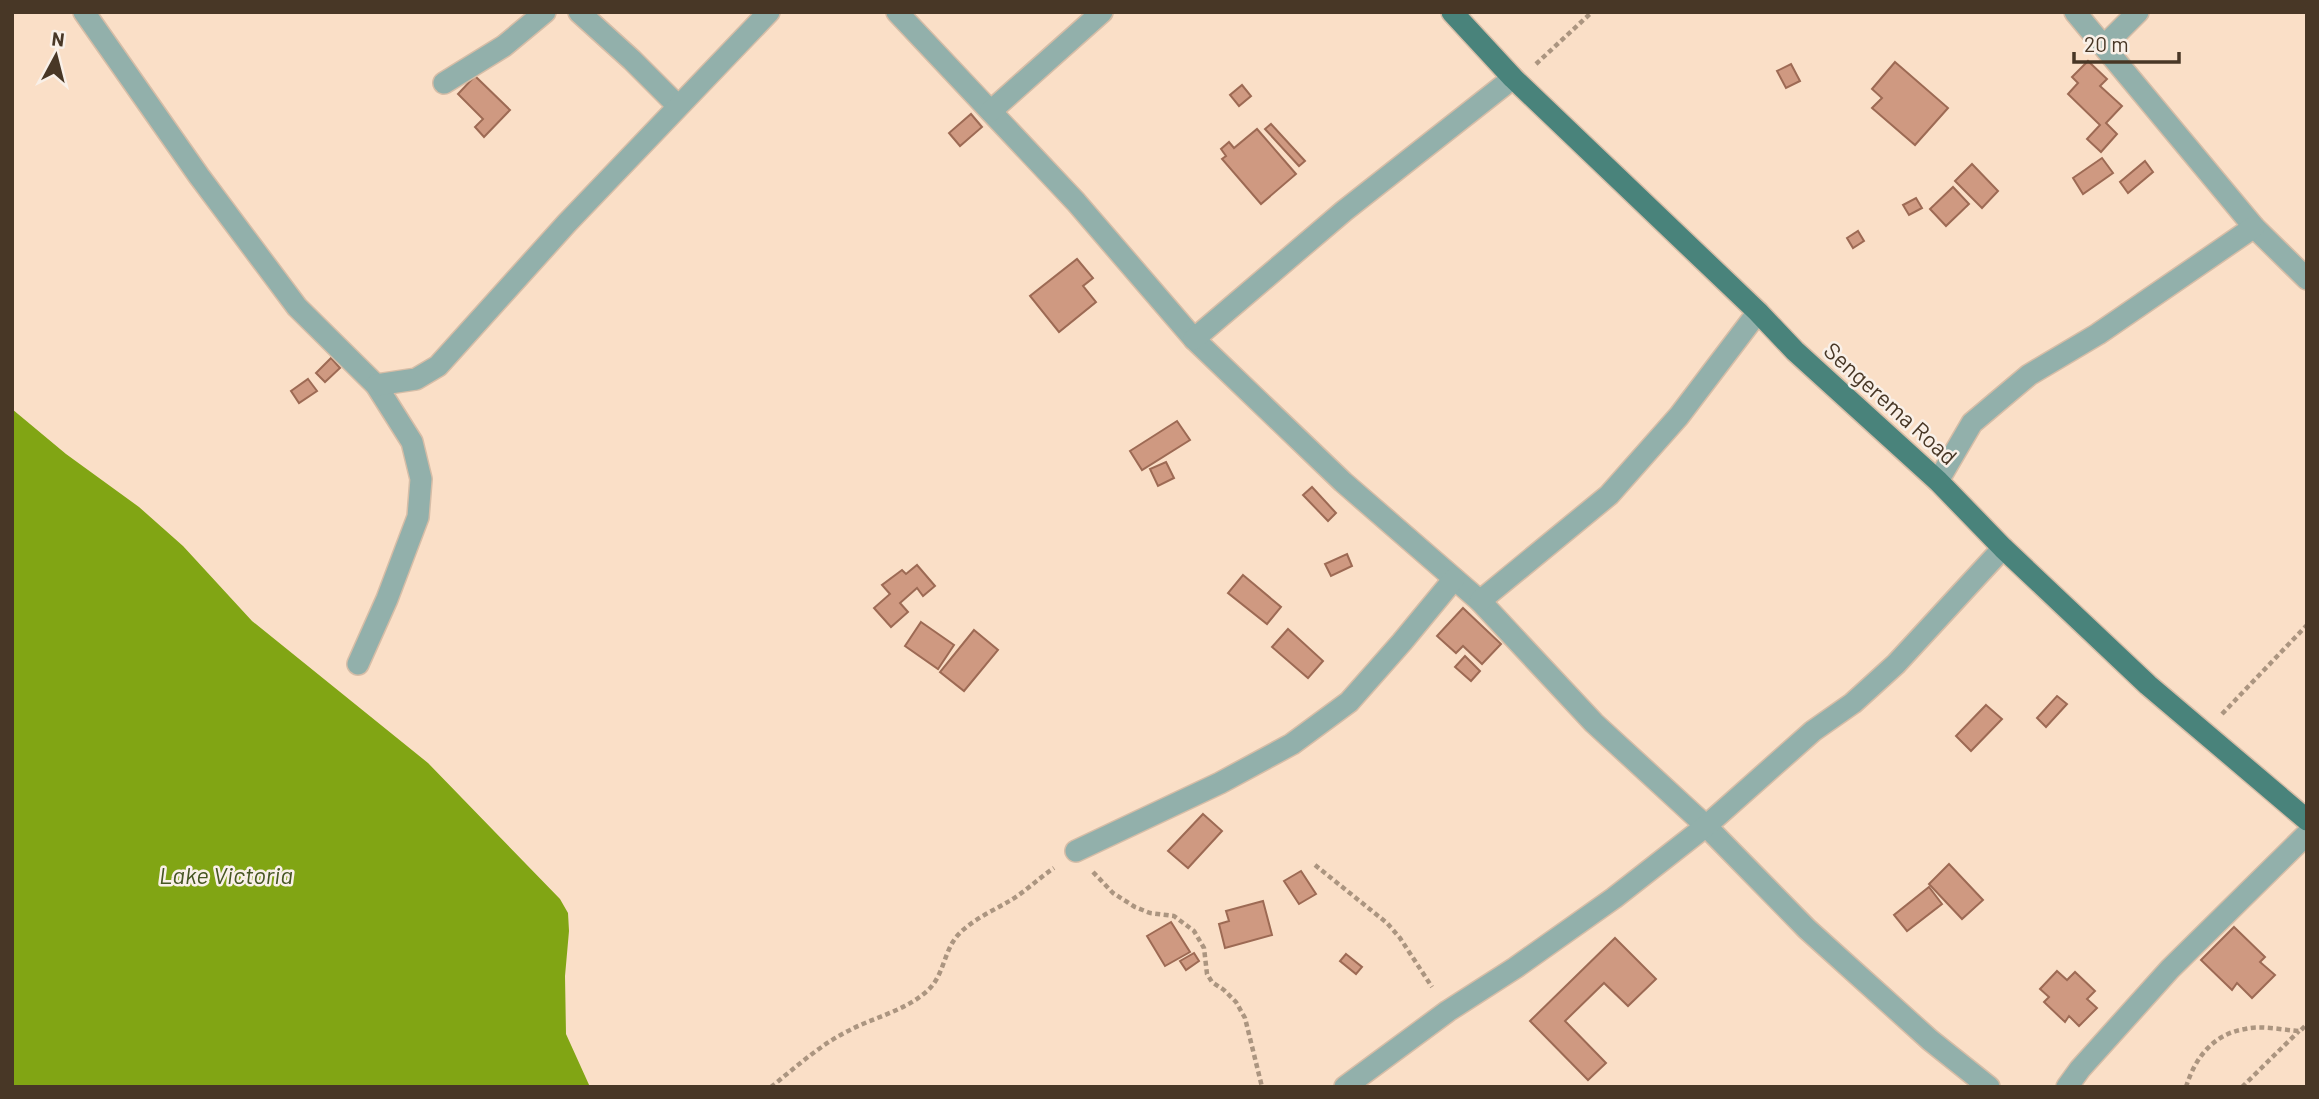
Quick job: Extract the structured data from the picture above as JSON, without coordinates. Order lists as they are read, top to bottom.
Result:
{
  "streets": {
    "main road": ["Sengerema Road"]
  },
  "water": ["Lake Victoria"],
  "scale_bar": "20 m",
  "north": "top"
}
